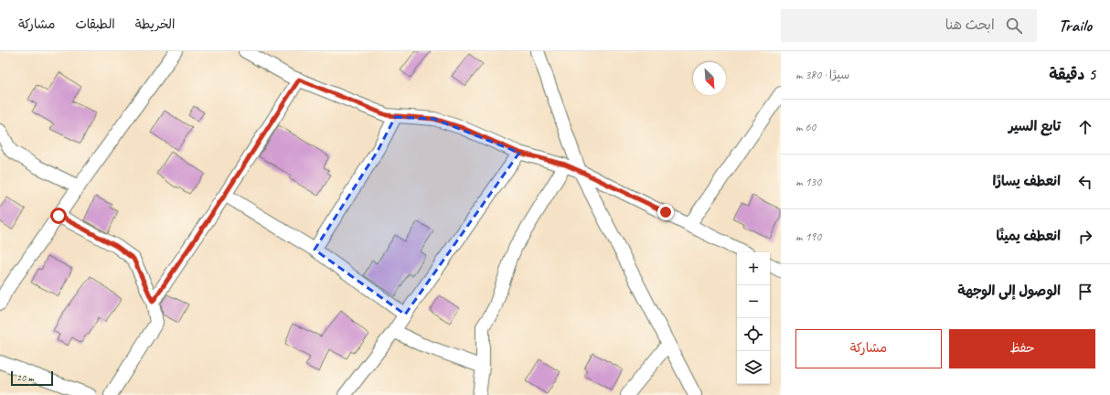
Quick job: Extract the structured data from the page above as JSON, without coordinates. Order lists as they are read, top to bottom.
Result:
{
  "scale_bar": "20 m",
  "north": "bottom right",
  "page": {
    "header": "Trailo",
    "search": "ابحث هنا",
    "nav": ["الخريطة", "الطبقات", "مشاركة"],
    "heading": ["5 دقيقة", "سيرًا · 380 m"],
    "list": [
      ["تابع السير", "60 m"],
      ["انعطف يسارًا", "130 m"],
      ["انعطف يمينًا", "190 m"],
      "الوصول إلى الوجهة"
    ],
    "map_buttons": ["+", "−"],
    "buttons": ["حفظ", "مشاركة"],
    "scale": "20 m"
  }
}
